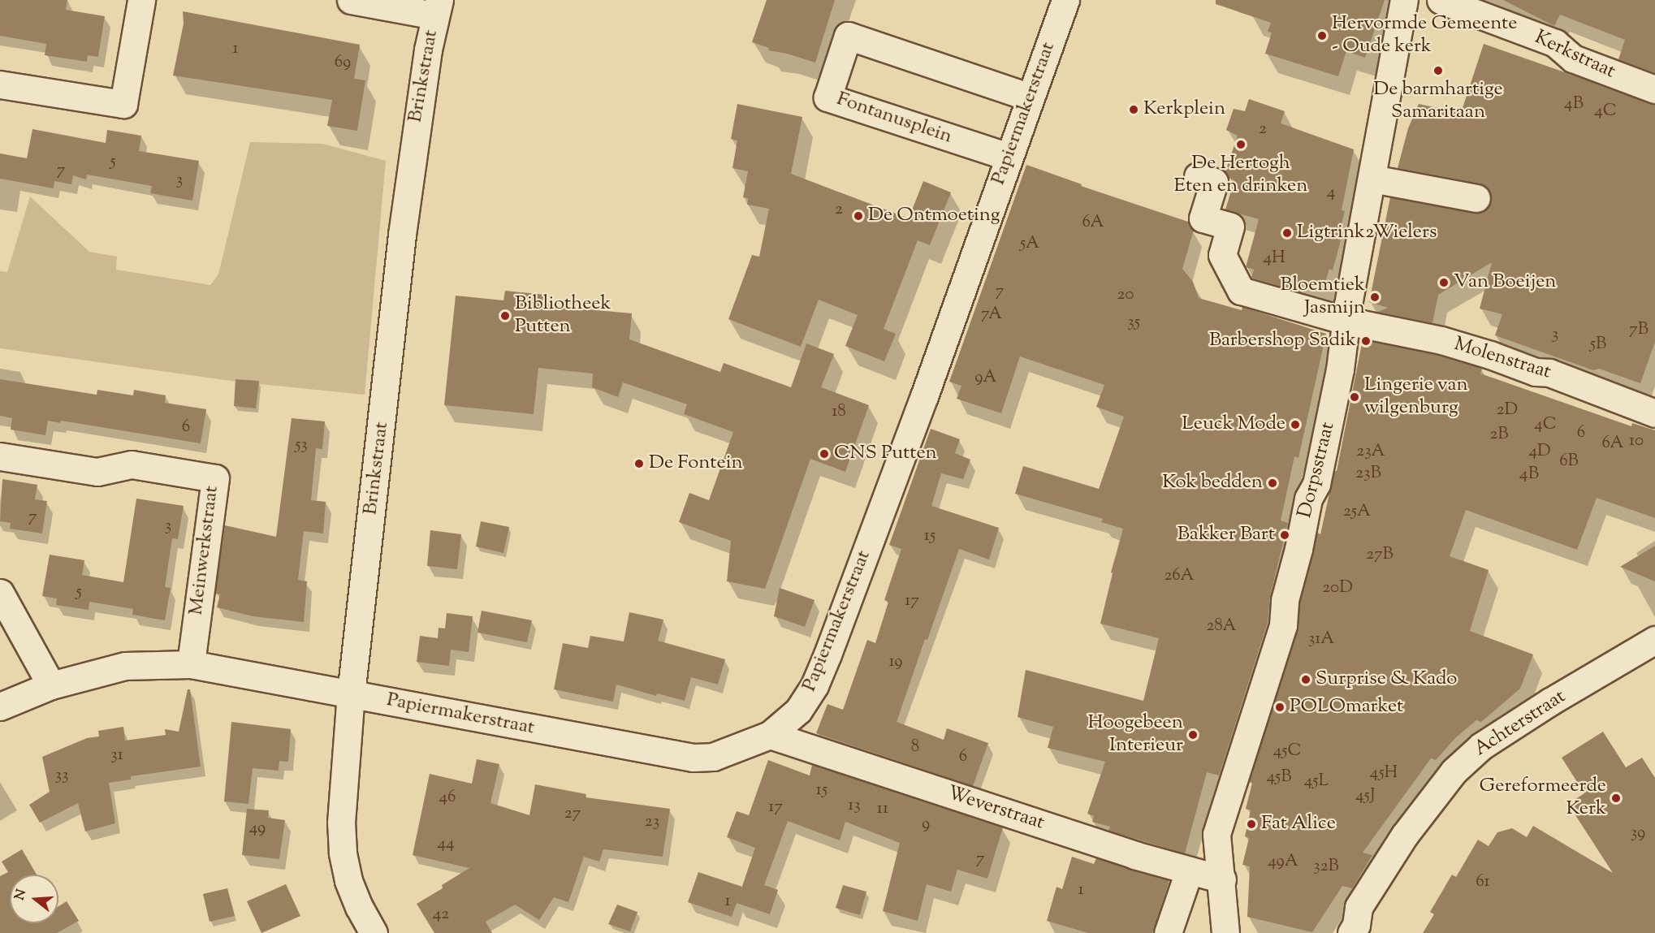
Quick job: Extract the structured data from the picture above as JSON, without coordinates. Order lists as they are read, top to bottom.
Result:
{
  "streets": {
    "street": [
      "Kerkstraat",
      "Brinkstraat",
      "Papiermakerstraat",
      "Fontanusplein",
      "Molenstraat",
      "Dorpsstraat",
      "Meinwerkstraat",
      "Achterstraat",
      "Weverstraat"
    ]
  },
  "crossings": [
    ["Brinkstraat", "Papiermakerstraat"],
    ["Papiermakerstraat", "Fontanusplein"],
    ["Papiermakerstraat", "Meinwerkstraat"],
    ["Papiermakerstraat", "Weverstraat"],
    ["Molenstraat", "Dorpsstraat"],
    ["Dorpsstraat", "Weverstraat"]
  ],
  "places": [
    "Hervormde Gemeente - Oude kerk",
    "De barmhartige Samaritaan",
    "Kerkplein",
    "De Hertogh Eten en drinken",
    "De Ontmoeting",
    "Ligtrink2Wielers",
    "Van Boeijen",
    "Bloemtiek Jasmijn",
    "Bibliotheek Putten",
    "Barbershop Sadik",
    "Lingerie van wilgenburg",
    "Leuck Mode",
    "CNS Putten",
    "De Fontein",
    "Kok bedden",
    "Bakker Bart",
    "Surprise & Kado",
    "POLOmarket",
    "Hoogebeen Interieur",
    "Gereformeerde Kerk",
    "Fat Alice"
  ],
  "house_numbers": [
    "1",
    "69",
    "4B",
    "4C",
    "2",
    "5",
    "7",
    "3",
    "4",
    "2",
    "6A",
    "5A",
    "4H",
    "7",
    "20",
    "7A",
    "35",
    "7B",
    "3",
    "5B",
    "9A",
    "2D",
    "18",
    "4C",
    "6",
    "6",
    "2B",
    "10",
    "6A",
    "53",
    "23A",
    "4D",
    "6B",
    "23B",
    "4B",
    "25A",
    "7",
    "3",
    "15",
    "27B",
    "26A",
    "20D",
    "5",
    "17",
    "28A",
    "31A",
    "19",
    "8",
    "45C",
    "31",
    "6",
    "45H",
    "33",
    "45B",
    "45L",
    "15",
    "45J",
    "46",
    "13",
    "17",
    "11",
    "27",
    "23",
    "9",
    "49",
    "39",
    "44",
    "7",
    "49A",
    "32B",
    "61",
    "1",
    "1",
    "42"
  ],
  "north": "left"
}
